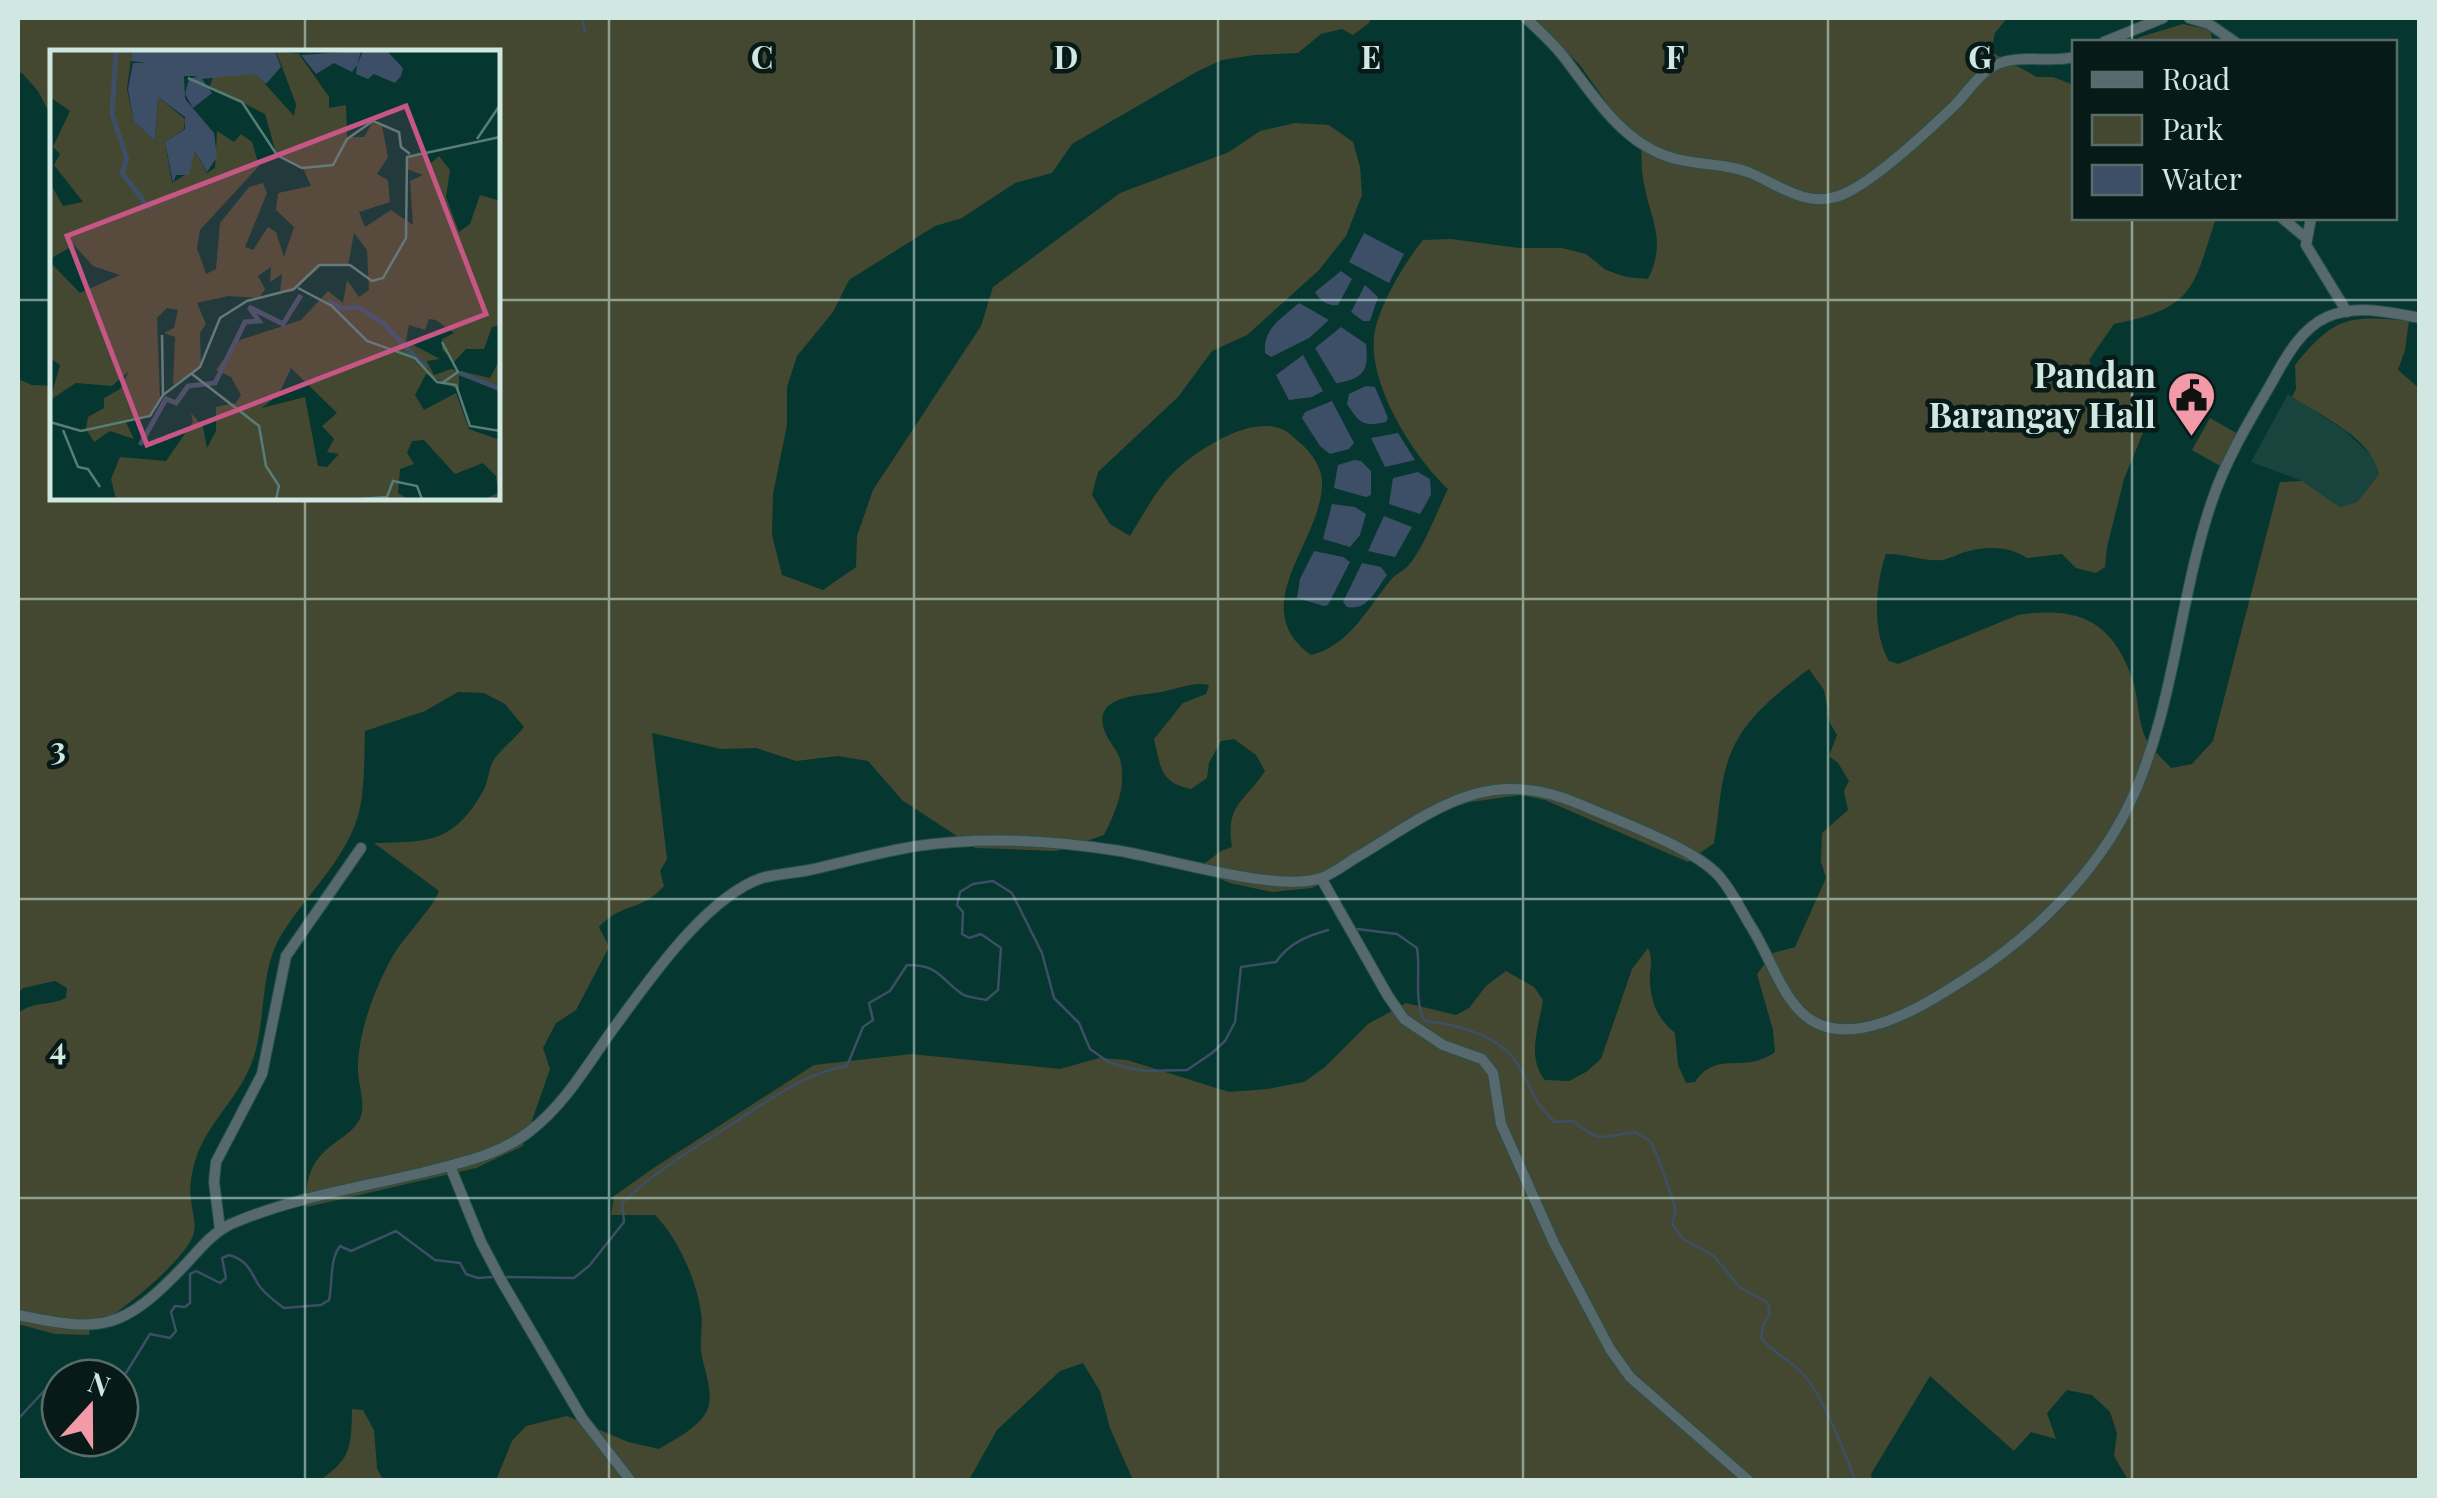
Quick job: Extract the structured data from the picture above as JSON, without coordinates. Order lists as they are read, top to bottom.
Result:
{
  "places": {
    "public building": ["Pandan Barangay Hall"]
  },
  "legend": ["Road", "Park", "Water"],
  "north": "top",
  "grid": {
    "columns": [
      "C",
      "D",
      "E",
      "F",
      "G"
    ],
    "rows": ["3", "4"]
  }
}
